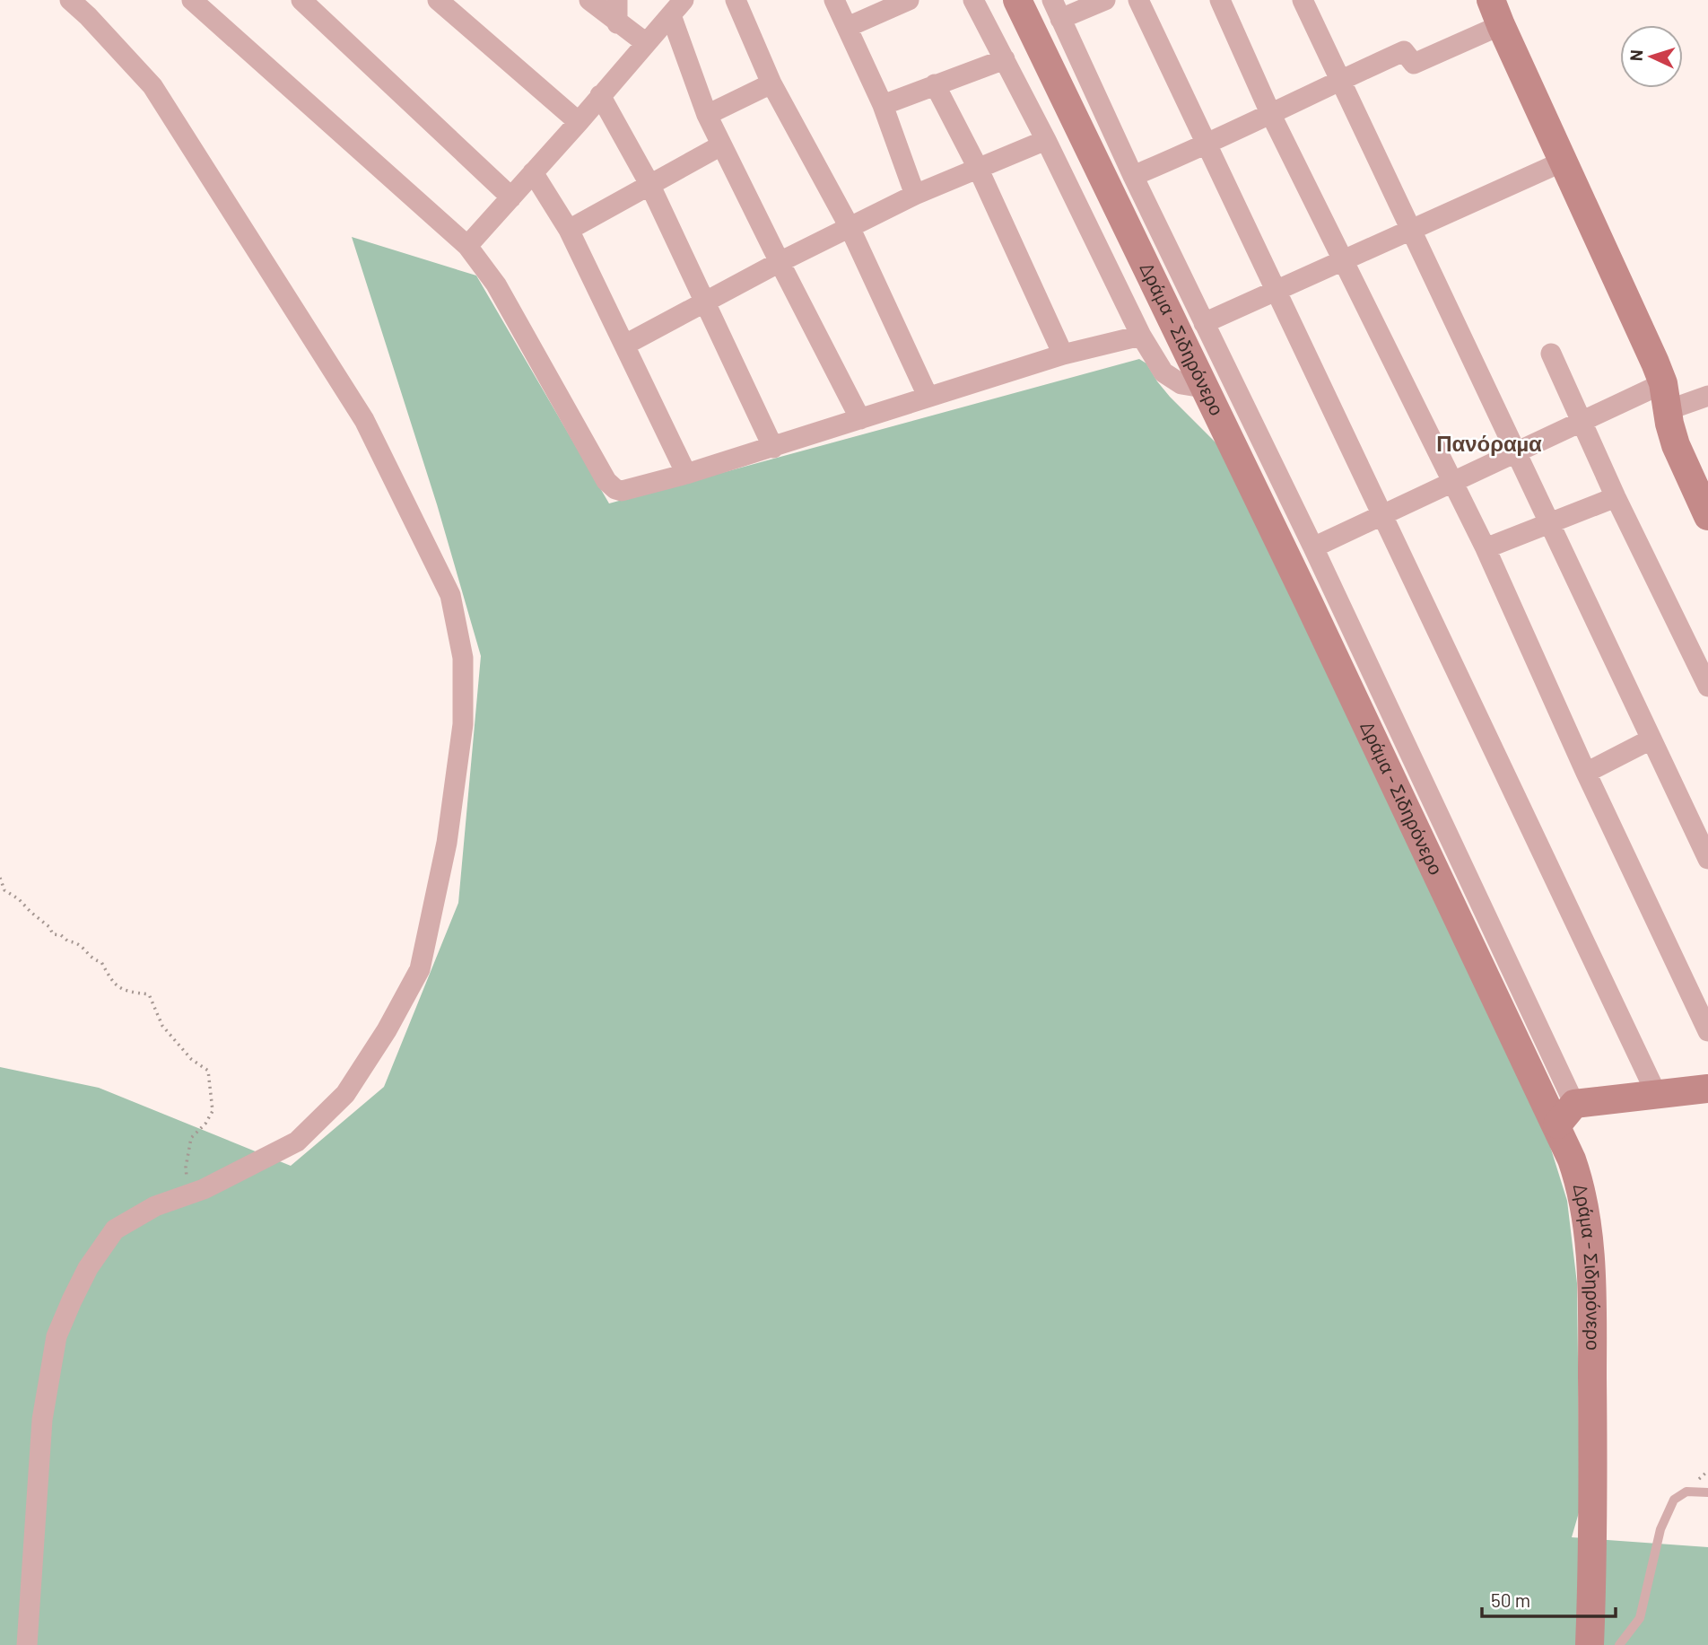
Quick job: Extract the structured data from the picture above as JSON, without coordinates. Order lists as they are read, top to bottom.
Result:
{
  "streets": {
    "street": ["Δράμα - Σιδηρόνερο"]
  },
  "districts": ["Πανόραμα"],
  "scale_bar": "50 m",
  "north": "left"
}
